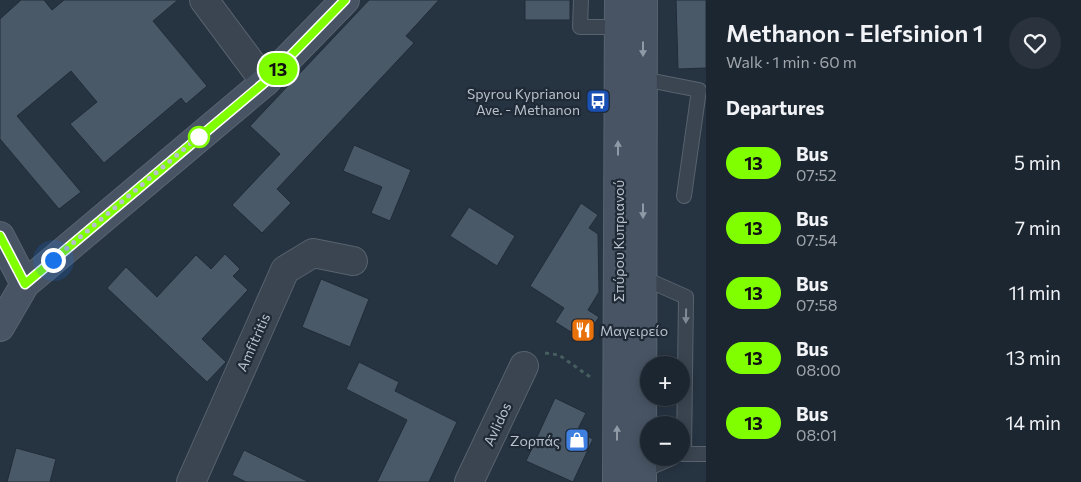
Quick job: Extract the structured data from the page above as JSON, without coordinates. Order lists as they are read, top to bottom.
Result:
{
  "streets": {
    "main road": ["Σπύρου Κυπριανού"],
    "street": ["Amfitritis", "Avlidos"]
  },
  "places": {
    "bus stop": ["Spyrou Kyprianou Ave. - Methanon"],
    "restaurant": ["Μαγειρείο"],
    "shop": ["Ζορπάς"]
  },
  "lines": ["bus line 13"],
  "page": {
    "on_map": "13",
    "heading": [
      ["Methanon - Elefsinion 1", "Walk · 1 min · 60 m"],
      "Departures"
    ],
    "list": [
      {
        "mark": "13",
        "name": "Bus",
        "note": "07:52",
        "value": "5 min"
      },
      {
        "mark": "13",
        "name": "Bus",
        "note": "07:54",
        "value": "7 min"
      },
      {
        "mark": "13",
        "name": "Bus",
        "note": "07:58",
        "value": "11 min"
      },
      {
        "mark": "13",
        "name": "Bus",
        "note": "08:00",
        "value": "13 min"
      },
      {
        "mark": "13",
        "name": "Bus",
        "note": "08:01",
        "value": "14 min"
      }
    ],
    "map_buttons": ["+", "−"]
  }
}
